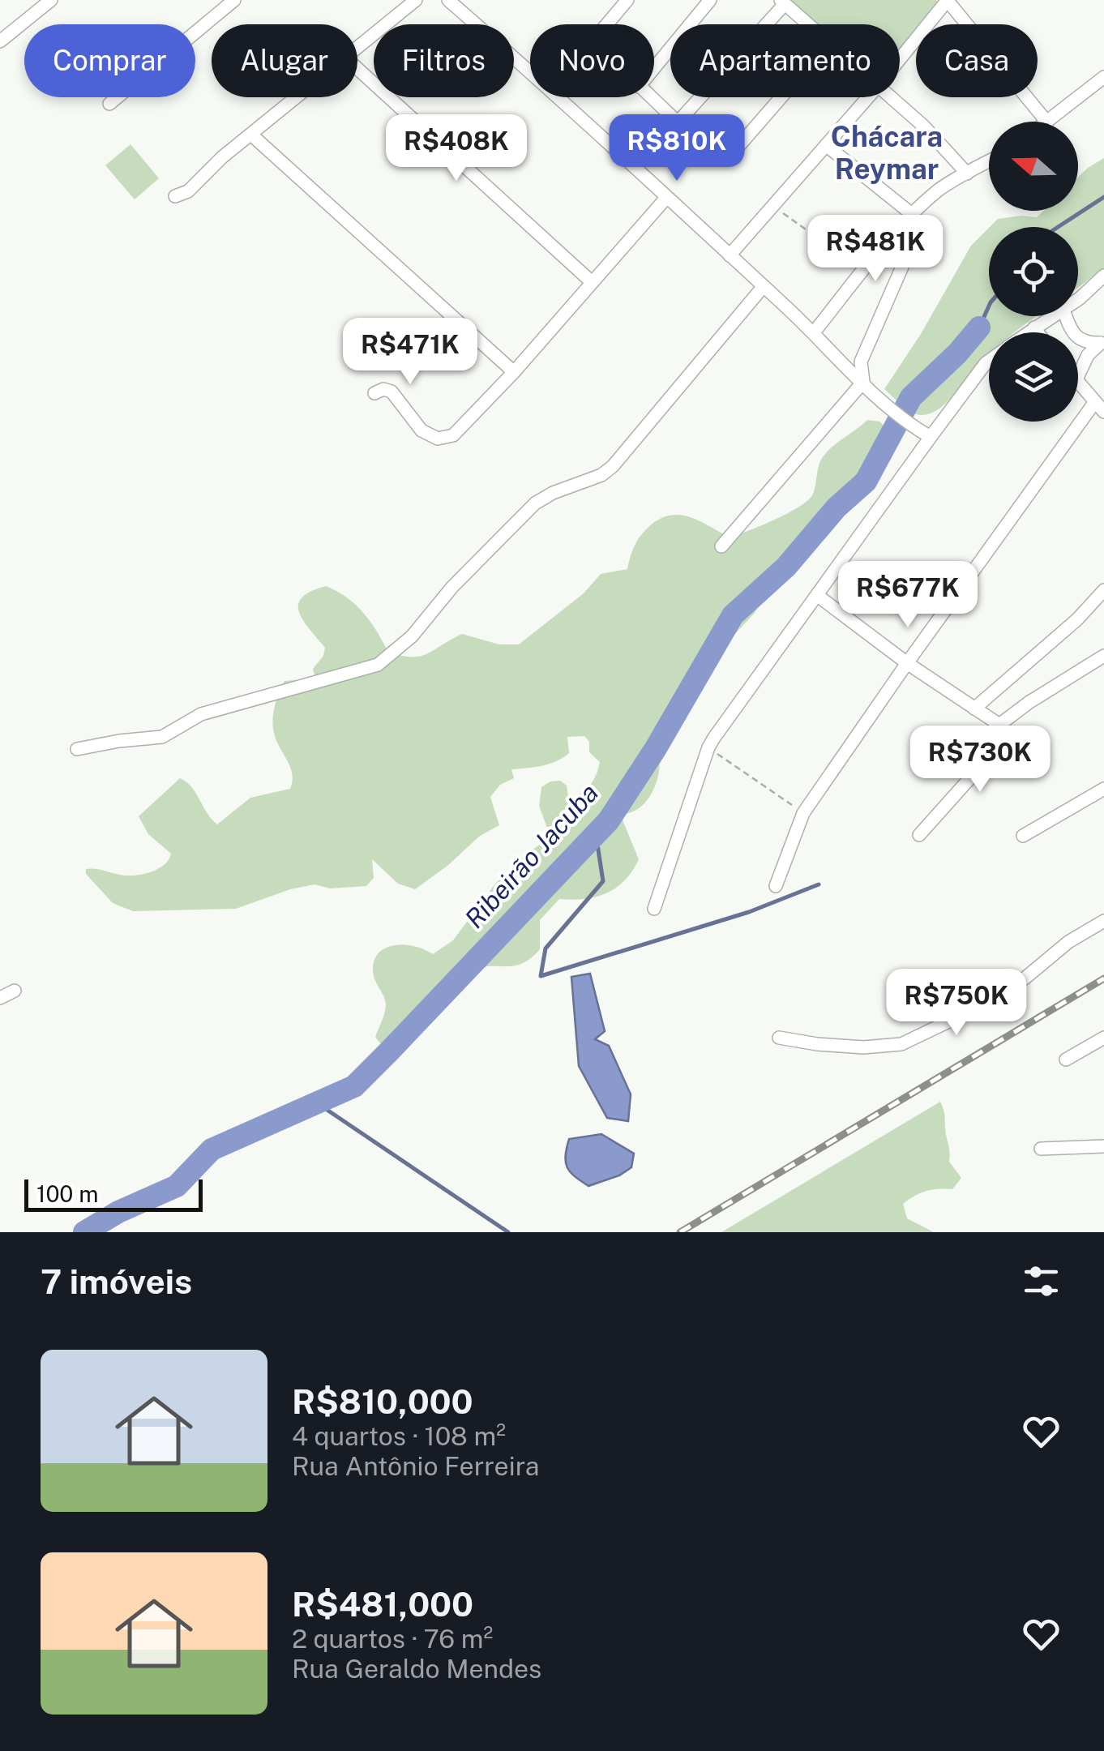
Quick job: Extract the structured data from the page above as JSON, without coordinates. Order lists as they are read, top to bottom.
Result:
{
  "districts": ["Chácara Reymar"],
  "water": ["Ribeirão Jacuba"],
  "scale_bar": "100 m",
  "north": "left",
  "page": {
    "chip": [
      "Comprar",
      "Alugar",
      "Filtros",
      "Novo",
      "Apartamento",
      "Casa"
    ],
    "price": [
      "R$408K",
      "R$810K",
      "R$481K",
      "R$471K",
      "R$677K",
      "R$730K",
      "R$750K"
    ],
    "scale": "100 m",
    "heading": "7 imóveis",
    "list": [
      {
        "name": "R$810,000",
        "note": "4 quartos · 108 m² · Rua Antônio Ferreira"
      },
      {
        "name": "R$481,000",
        "note": "2 quartos · 76 m² · Rua Geraldo Mendes"
      }
    ]
  }
}
